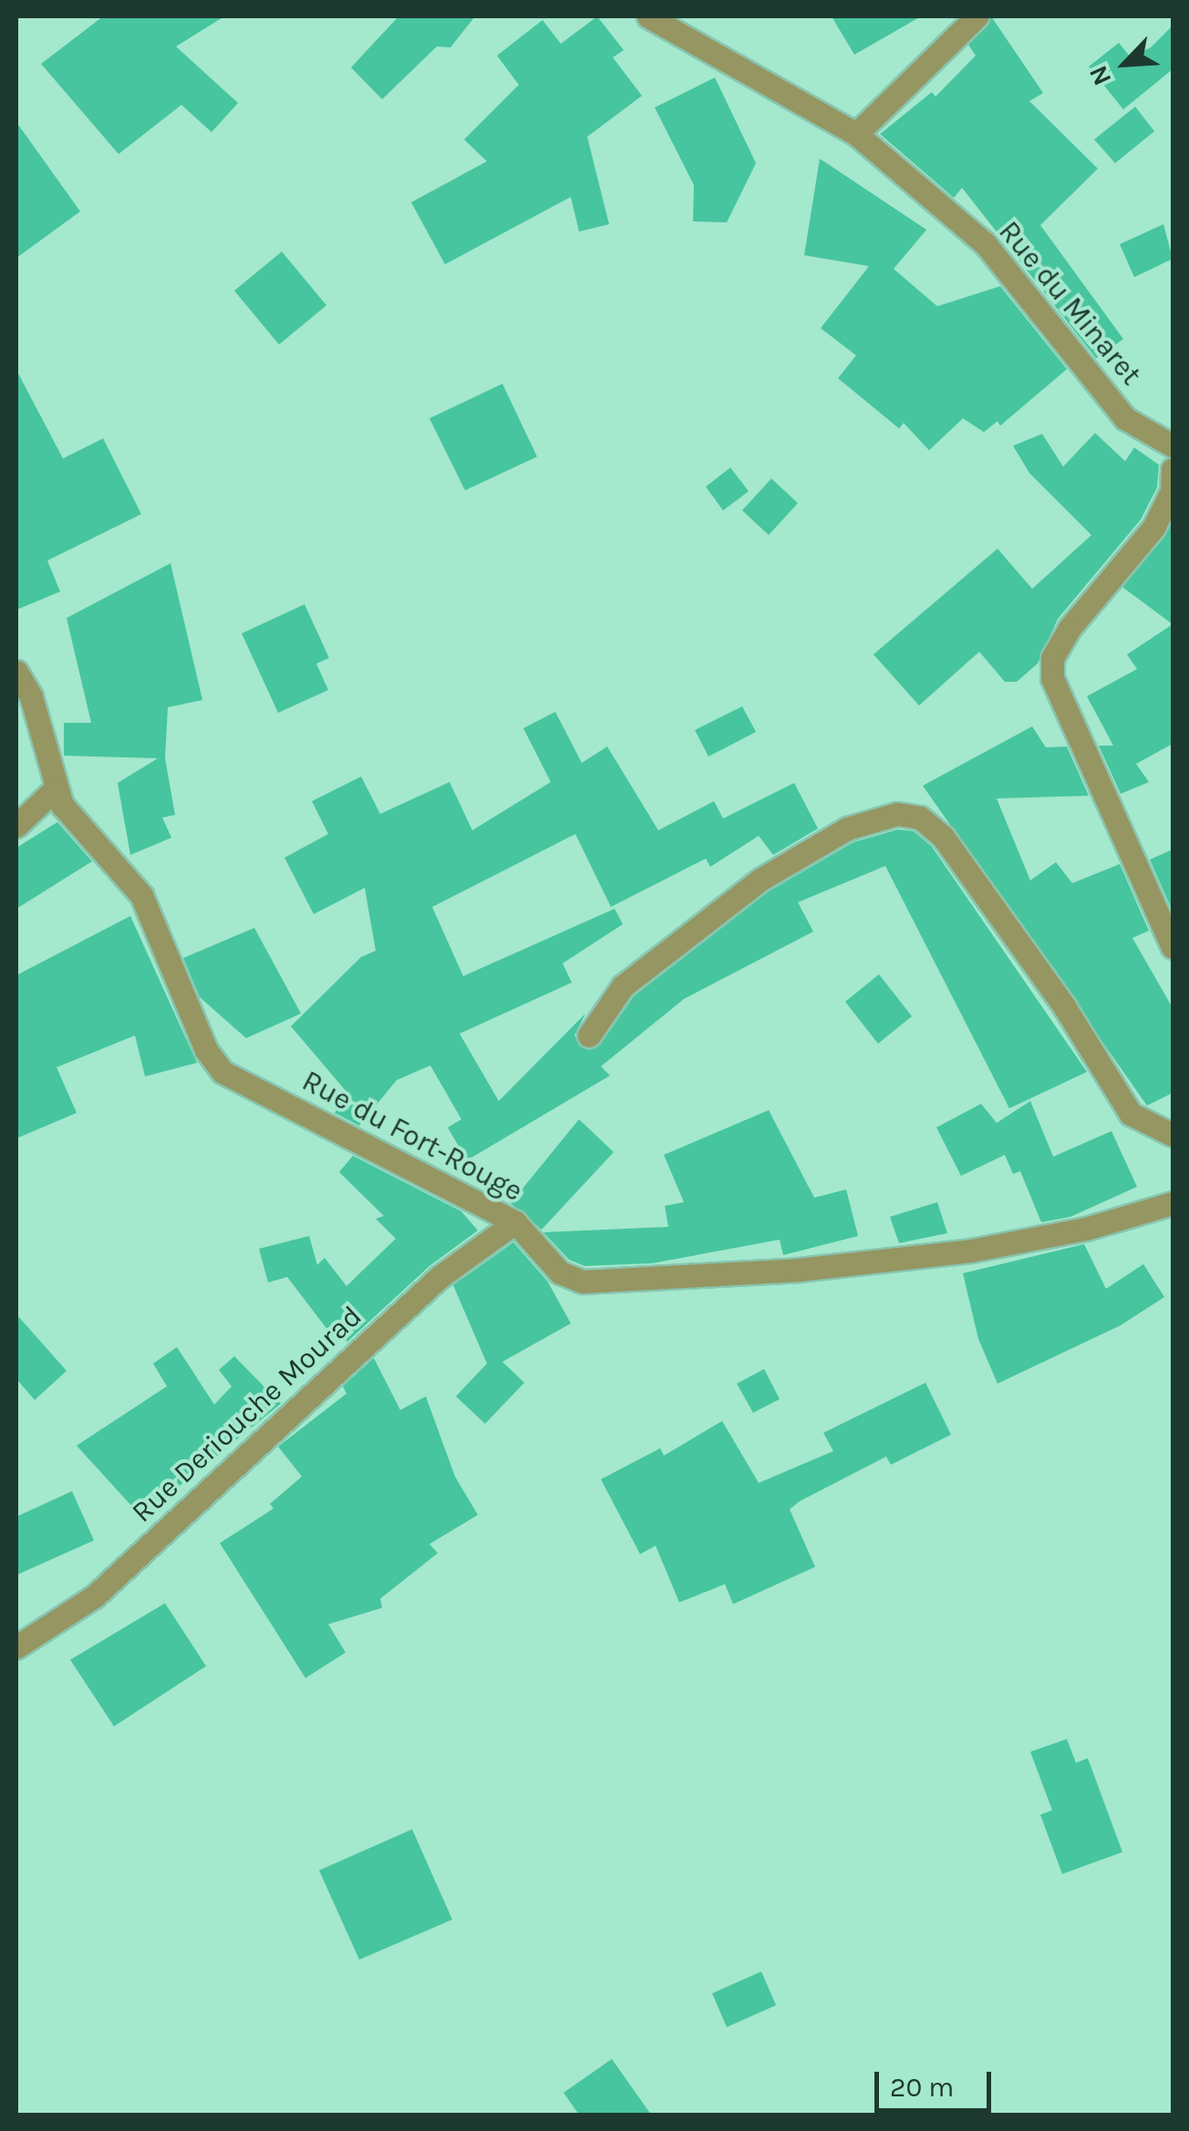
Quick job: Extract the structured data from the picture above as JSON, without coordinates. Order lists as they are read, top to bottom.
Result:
{
  "streets": {
    "street": ["Rue du Minaret", "Rue du Fort-Rouge", "Rue Deriouche Mourad"]
  },
  "crossings": [
    ["Rue du Fort-Rouge", "Rue Deriouche Mourad"]
  ],
  "scale_bar": "20 m",
  "north": "bottom left"
}
